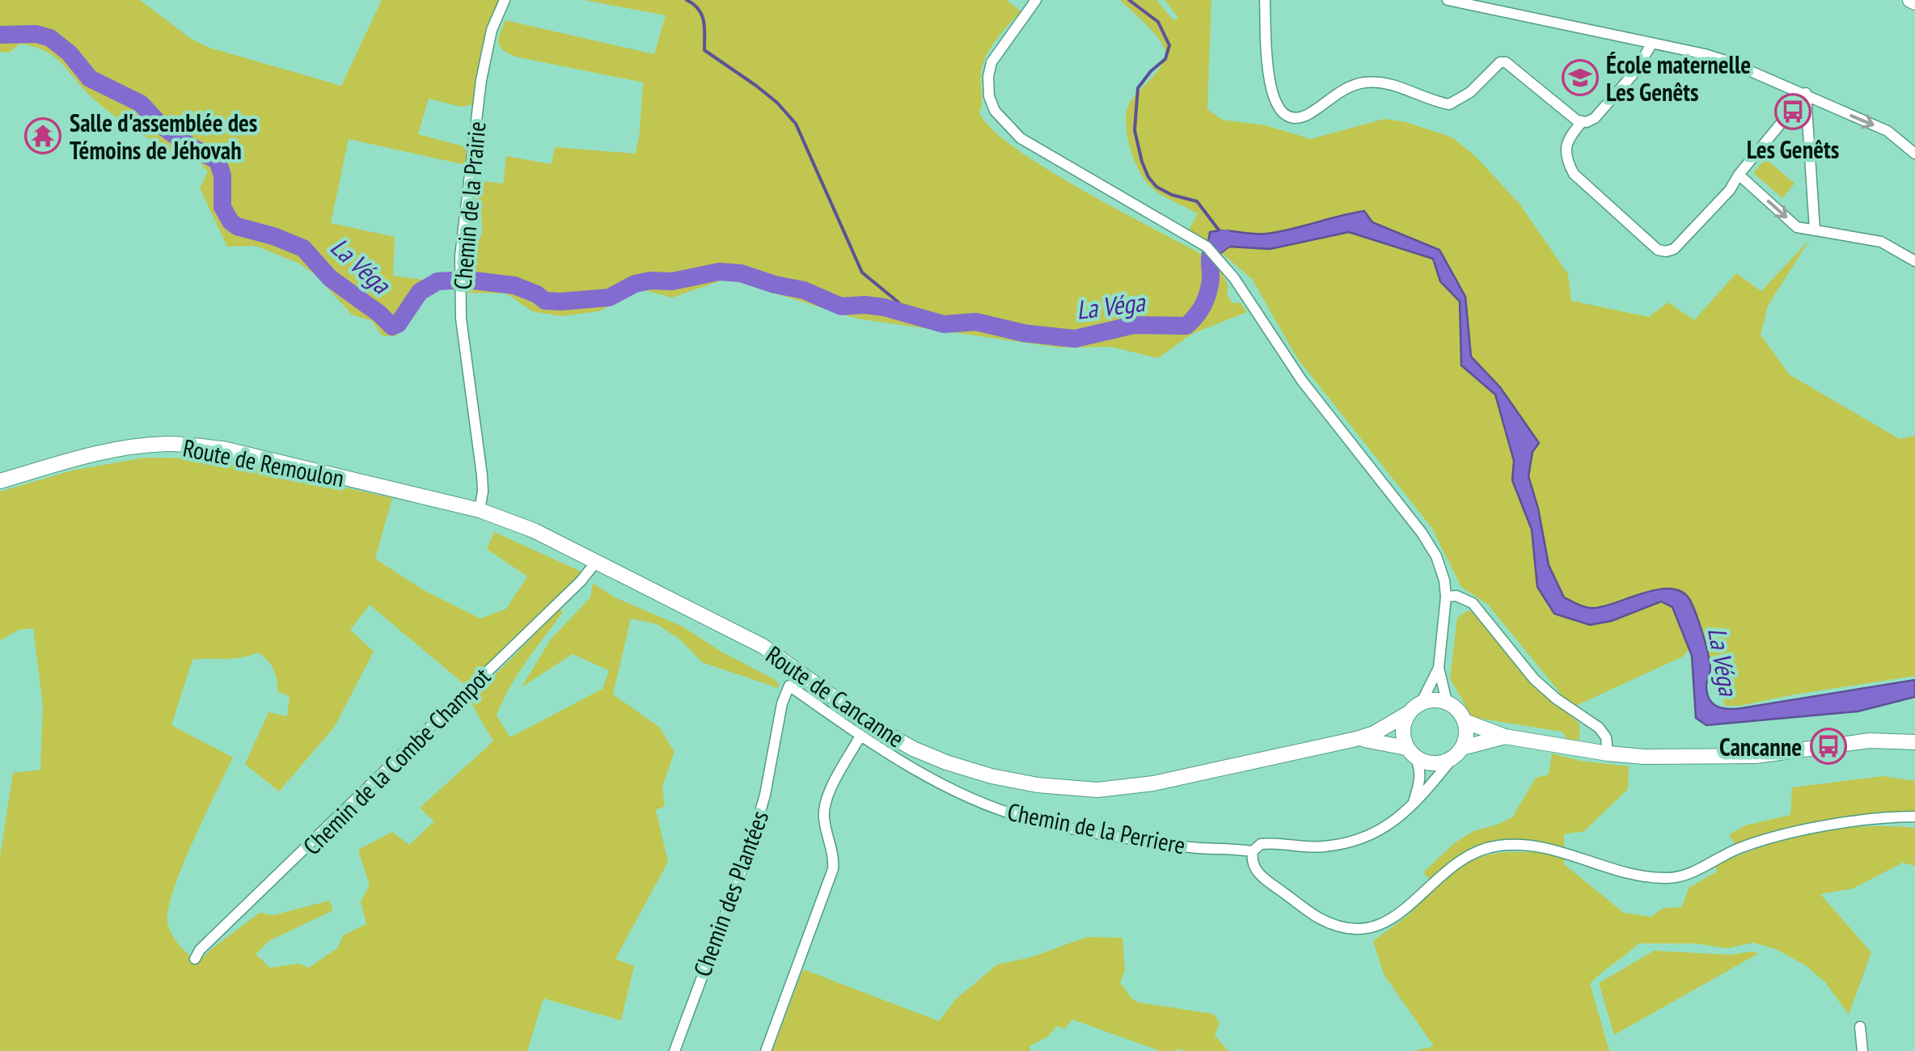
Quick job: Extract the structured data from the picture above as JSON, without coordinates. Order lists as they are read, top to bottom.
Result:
{
  "streets": {
    "main road": ["Route de Remoulon", "Route de Cancanne"],
    "street": [
      "Chemin de la Prairie",
      "Chemin de la Combe Champot",
      "Chemin de la Perriere",
      "Chemin des Plantées"
    ]
  },
  "crossings": [
    ["Chemin de la Prairie", "Route de Remoulon"],
    ["Chemin de la Prairie", "Route de Cancanne"],
    ["Route de Remoulon", "Route de Cancanne"],
    ["Route de Cancanne", "Chemin de la Combe Champot"],
    ["Route de Cancanne", "Chemin de la Perriere"],
    ["Chemin de la Perriere", "Chemin des Plantées"]
  ],
  "water": ["La Véga"],
  "places": {
    "school or university": ["École maternelle Les Genêts"],
    "bus stop": ["Les Genêts", "Cancanne"],
    "temple": ["Salle d'assemblée des Témoins de Jéhovah"]
  }
}
